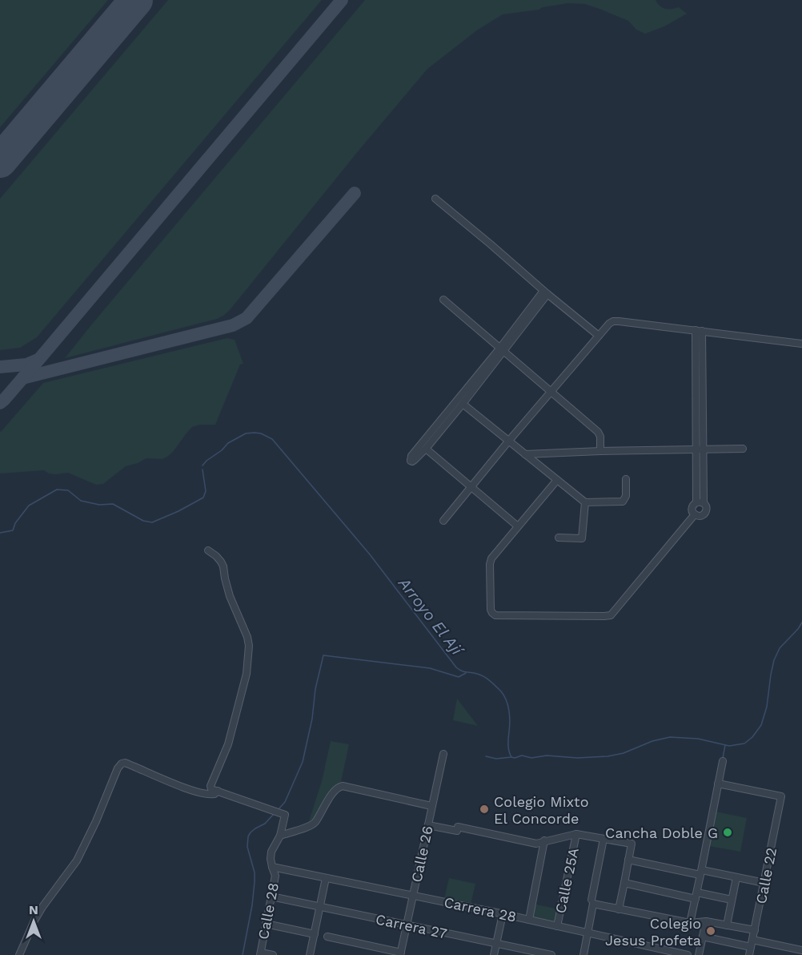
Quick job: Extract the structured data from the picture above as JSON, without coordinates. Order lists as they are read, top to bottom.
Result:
{
  "streets": {
    "street": [
      "Calle 26",
      "Calle 22",
      "Calle 25A",
      "Carrera 28",
      "Calle 28",
      "Carrera 27"
    ]
  },
  "crossings": [
    ["Calle 26", "Carrera 28"],
    ["Calle 26", "Carrera 27"],
    ["Calle 25A", "Carrera 28"],
    ["Carrera 28", "Calle 28"],
    ["Calle 28", "Carrera 27"]
  ],
  "water": ["Arroyo El Ají"],
  "places": ["Colegio Mixto El Concorde", "Cancha Doble G", "Colegio Jesus Profeta"],
  "north": "top"
}
